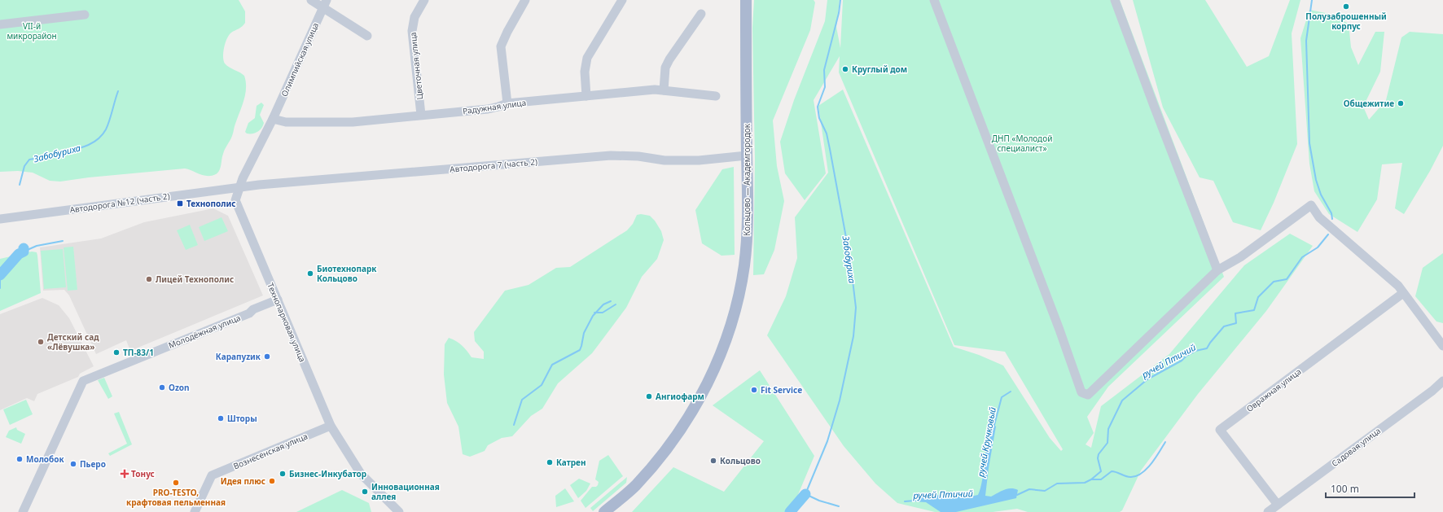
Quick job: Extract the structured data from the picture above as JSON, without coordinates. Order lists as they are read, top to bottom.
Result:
{
  "streets": {
    "main road": ["Кольцово — Академгородок"],
    "street": [
      "Олимпийская улица",
      "Цветочная улица",
      "Радужная улица",
      "Автодорога 7 (часть 2)",
      "Автодорога №12 (часть 2)",
      "Технопарковая улица",
      "Молодёжная улица",
      "Овражная улица",
      "Садовая улица",
      "Вознесенская улица"
    ]
  },
  "crossings": [
    ["Олимпийская улица", "Радужная улица"],
    ["Олимпийская улица", "Технопарковая улица"],
    ["Цветочная улица", "Радужная улица"],
    ["Радужная улица", "Технопарковая улица"],
    ["Автодорога 7 (часть 2)", "Кольцово — Академгородок"],
    ["Автодорога 7 (часть 2)", "Автодорога №12 (часть 2)"],
    ["Автодорога 7 (часть 2)", "Технопарковая улица"],
    ["Автодорога №12 (часть 2)", "Технопарковая улица"],
    ["Технопарковая улица", "Молодёжная улица"],
    ["Технопарковая улица", "Вознесенская улица"],
    ["Овражная улица", "Садовая улица"]
  ],
  "water": ["Забобуриха", "ручей Птичий", "ручей Кручковый"],
  "parks": ["VII-й микрорайон", "ДНП «Молодой специалист»"],
  "places": {
    "other": [
      "Полузаброшенный корпус",
      "Круглый дом",
      "Общежитие",
      "Биотехнопарк Кольцово",
      "Лицей Технополис",
      "Детский сад «Лёвушка»",
      "ТП-83/1",
      "Карапуzик",
      "Ozon",
      "Fit Service",
      "Ангиофарм",
      "Шторы",
      "Молобок",
      "Кольцово",
      "Катрен",
      "Пьеро",
      "Бизнес-Инкубатор",
      "Идея плюс",
      "PRO-TESTO, крафтовая пельменная",
      "Инновационная аллея"
    ],
    "transit": ["Технополис"],
    "health": ["Тонус"]
  },
  "scale_bar": "100 m"
}
